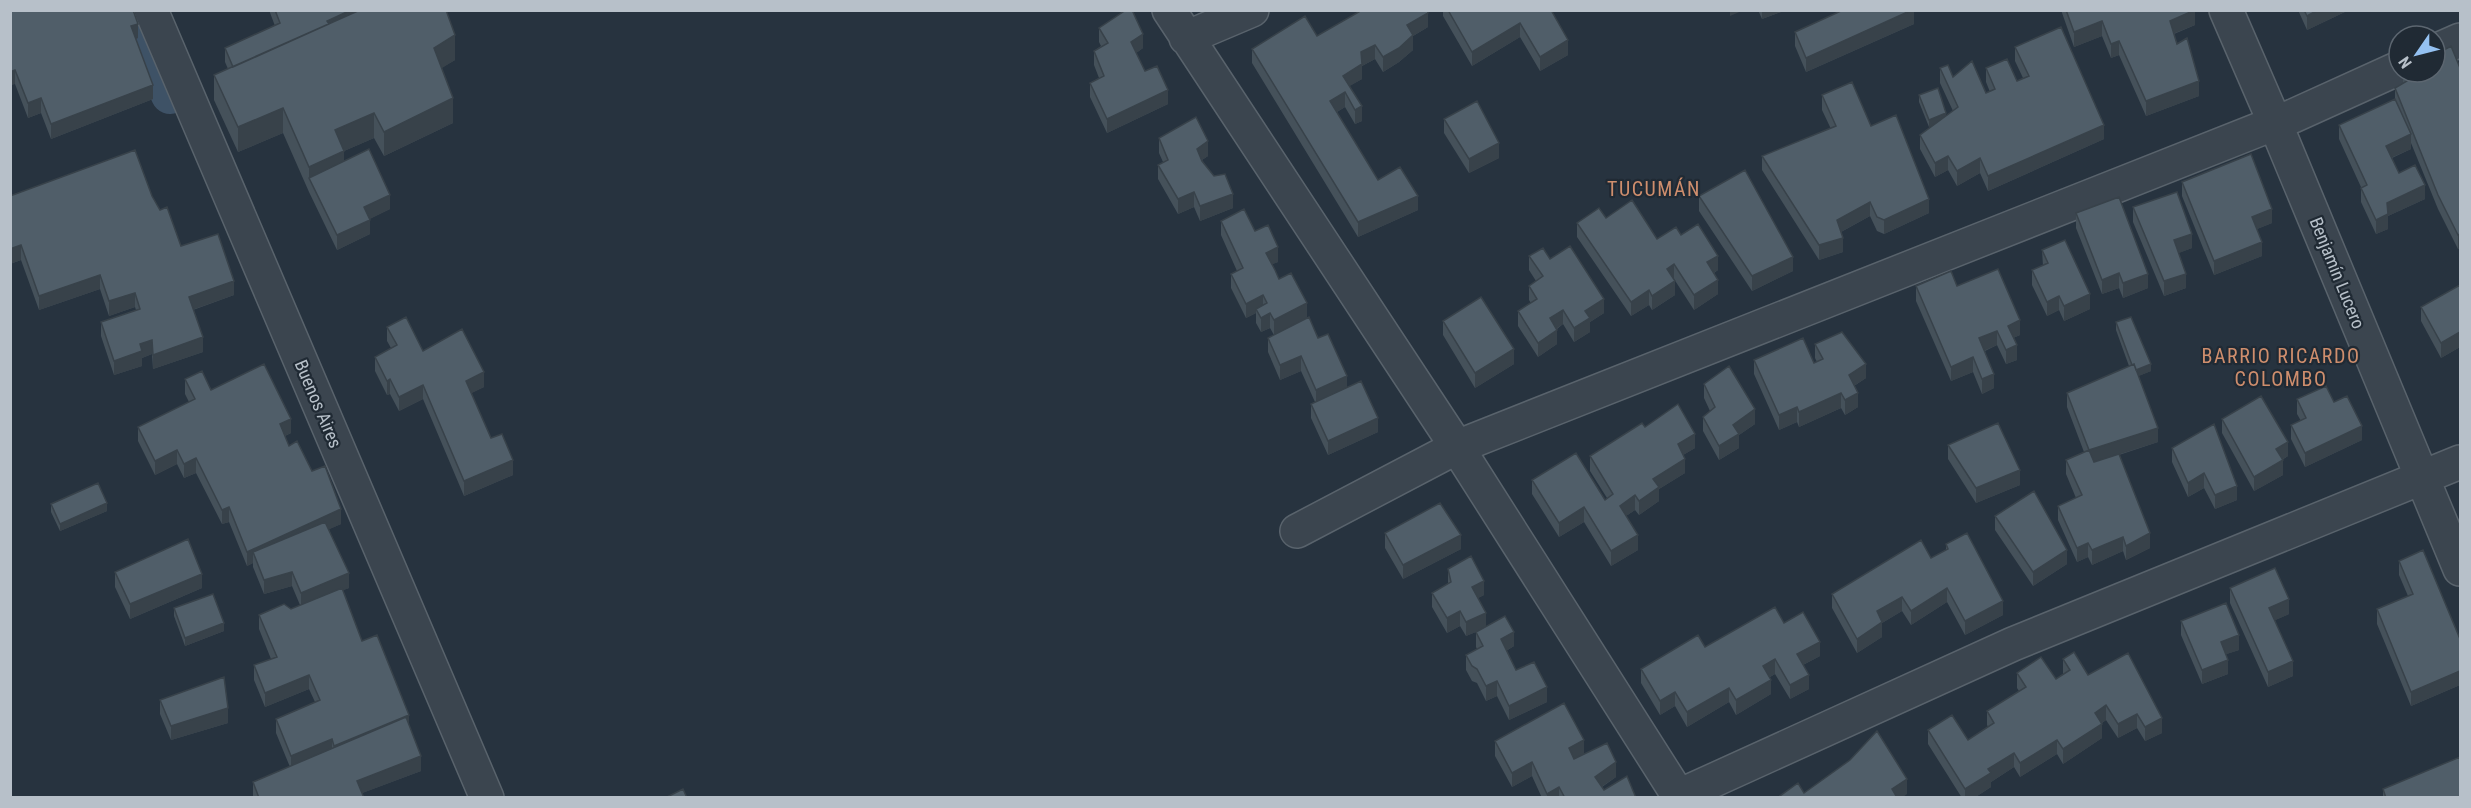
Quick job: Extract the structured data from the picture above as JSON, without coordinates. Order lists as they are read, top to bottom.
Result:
{
  "streets": {
    "street": ["Benjamín Lucero", "Buenos Aires"]
  },
  "districts": ["TUCUMÁN", "BARRIO RICARDO COLOMBO"],
  "north": "bottom left"
}
